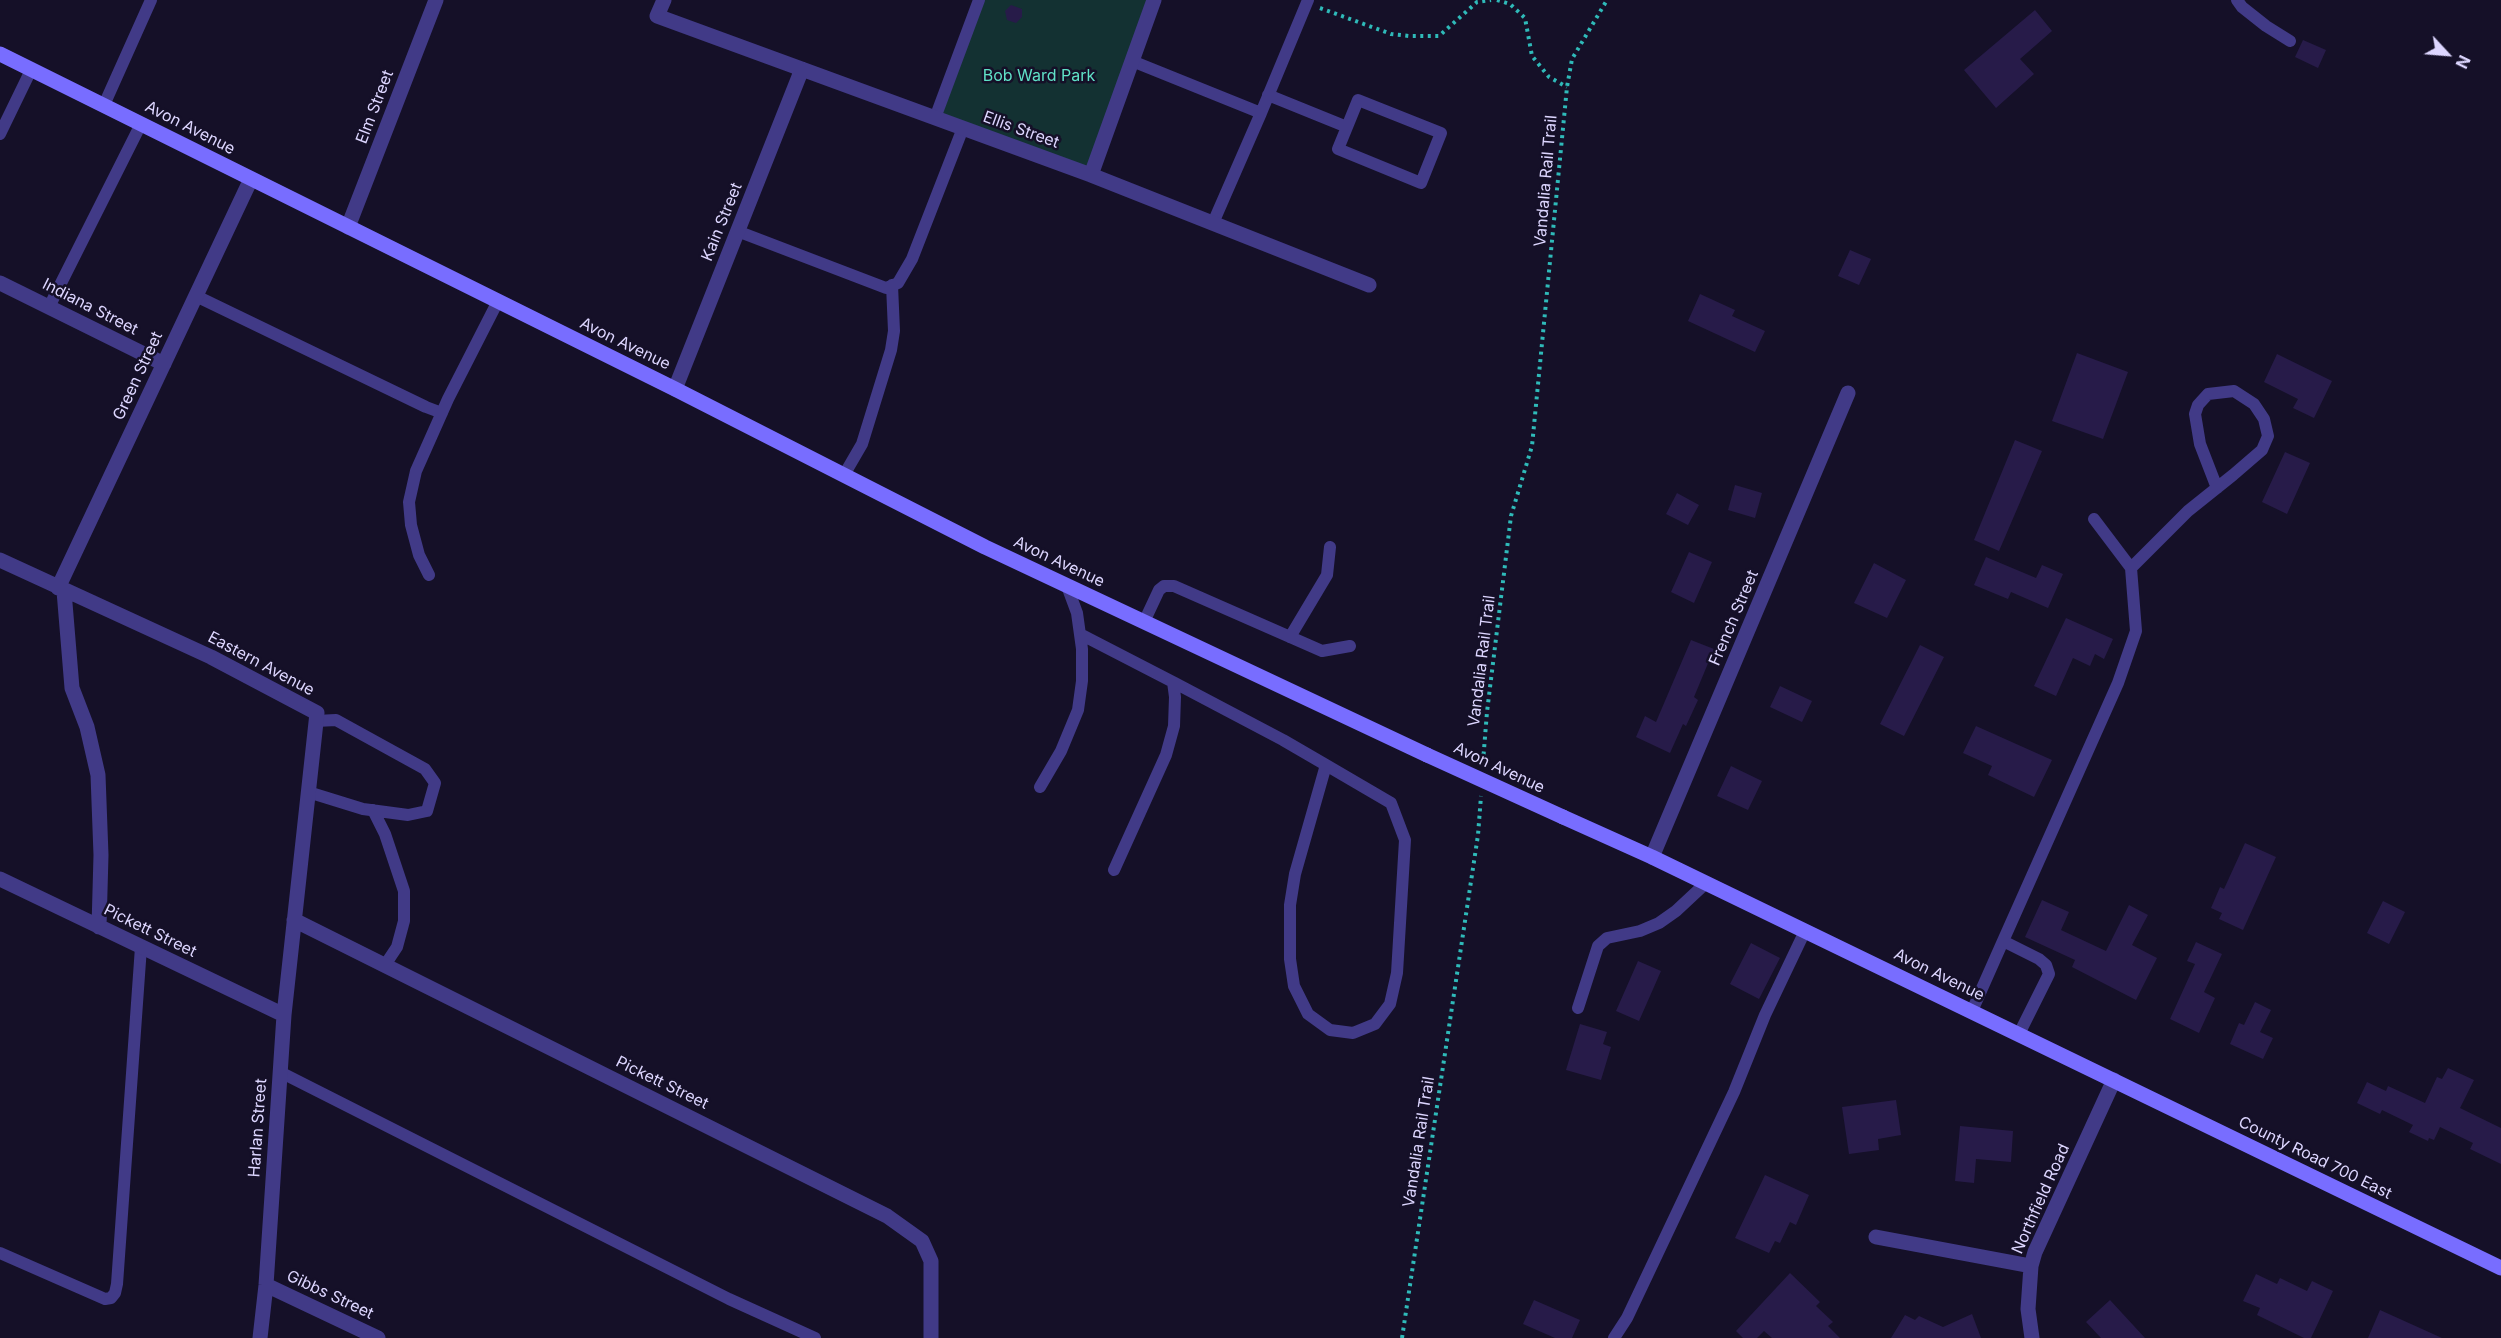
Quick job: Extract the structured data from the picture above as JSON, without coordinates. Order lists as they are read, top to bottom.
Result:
{
  "streets": {
    "main road": ["Avon Avenue", "County Road 700 East"],
    "street": [
      "Elm Street",
      "Ellis Street",
      "Kain Street",
      "Indiana Street",
      "Green Street",
      "French Street",
      "Eastern Avenue",
      "Pickett Street",
      "Harlan Street",
      "Northfield Road",
      "Gibbs Street"
    ],
    "path": ["Vandalia Rail Trail"]
  },
  "crossings": [
    ["Elm Street", "Avon Avenue"],
    ["Avon Avenue", "Kain Street"],
    ["Avon Avenue", "Green Street"],
    ["Avon Avenue", "French Street"],
    ["Avon Avenue", "County Road 700 East"],
    ["Avon Avenue", "Northfield Road"],
    ["Ellis Street", "Kain Street"],
    ["Indiana Street", "Green Street"],
    ["Green Street", "Eastern Avenue"],
    ["Eastern Avenue", "Pickett Street"],
    ["Eastern Avenue", "Harlan Street"],
    ["Pickett Street", "Harlan Street"],
    ["Harlan Street", "Gibbs Street"],
    ["County Road 700 East", "Northfield Road"]
  ],
  "parks": ["Bob Ward Park"],
  "north": "bottom right"
}
